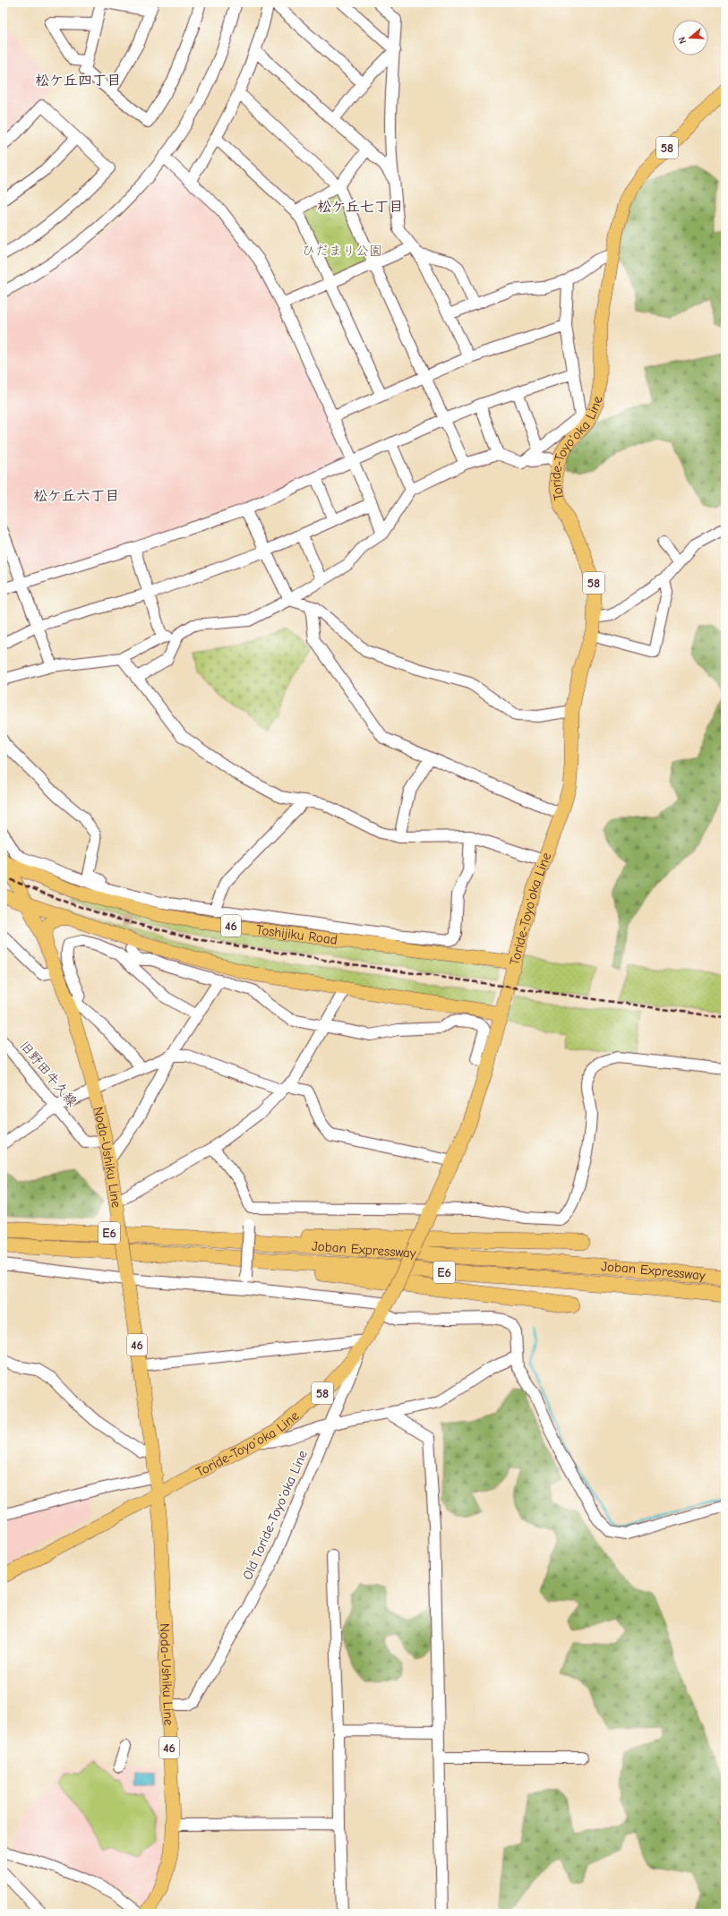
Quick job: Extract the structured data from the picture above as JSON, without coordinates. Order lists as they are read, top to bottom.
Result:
{
  "streets": {
    "highway": ["E6", "Joban Expressway"],
    "main road": [
      "58",
      "Toride-Toyo'oka Line",
      "46",
      "Toshijiku Road",
      "Noda-Ushiku Line"
    ],
    "street": ["旧野田牛久線", "Old Toride-Toyo'oka Line"]
  },
  "crossings": [
    ["Toride-Toyo'oka Line", "Toshijiku Road"],
    ["Toride-Toyo'oka Line", "Noda-Ushiku Line"],
    ["Toride-Toyo'oka Line", "Old Toride-Toyo'oka Line"],
    ["Toshijiku Road", "Noda-Ushiku Line"],
    ["旧野田牛久線", "Noda-Ushiku Line"],
    ["Noda-Ushiku Line", "Old Toride-Toyo'oka Line"]
  ],
  "districts": ["松ケ丘四丁目", "松ケ丘七丁目", "松ケ丘六丁目"],
  "parks": ["ひだまり公園"],
  "north": "left"
}
